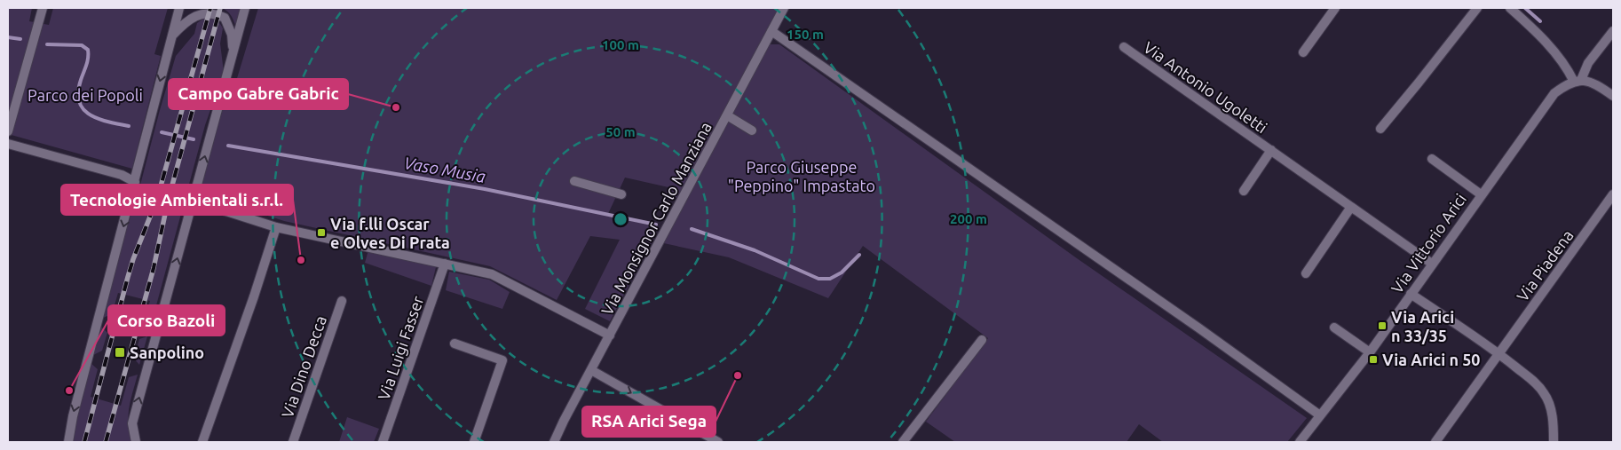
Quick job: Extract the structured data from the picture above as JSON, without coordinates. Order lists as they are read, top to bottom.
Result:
{
  "streets": {
    "street": [
      "Via Antonio Ugoletti",
      "Via Monsignor Carlo Manziana",
      "Via Vittorio Arici",
      "Via Piadena",
      "Via Luigi Fasser",
      "Via Dino Decca"
    ]
  },
  "crossings": [
    ["Via Antonio Ugoletti", "Via Vittorio Arici"]
  ],
  "water": ["Vaso Musia"],
  "parks": ["Parco dei Popoli", "Parco Giuseppe \"Peppino\" Impastato"],
  "places": {
    "other": [
      "Campo Gabre Gabric",
      "Tecnologie Ambientali s.r.l.",
      "RSA Arici Sega",
      "Corso Bazoli"
    ],
    "transit": [
      "Via f.lli Oscar e Olves Di Prata",
      "Via Arici n 33/35",
      "Sanpolino",
      "Via Arici n 50"
    ]
  },
  "rings": [
    "150 m",
    "100 m",
    "50 m",
    "200 m"
  ]
}
